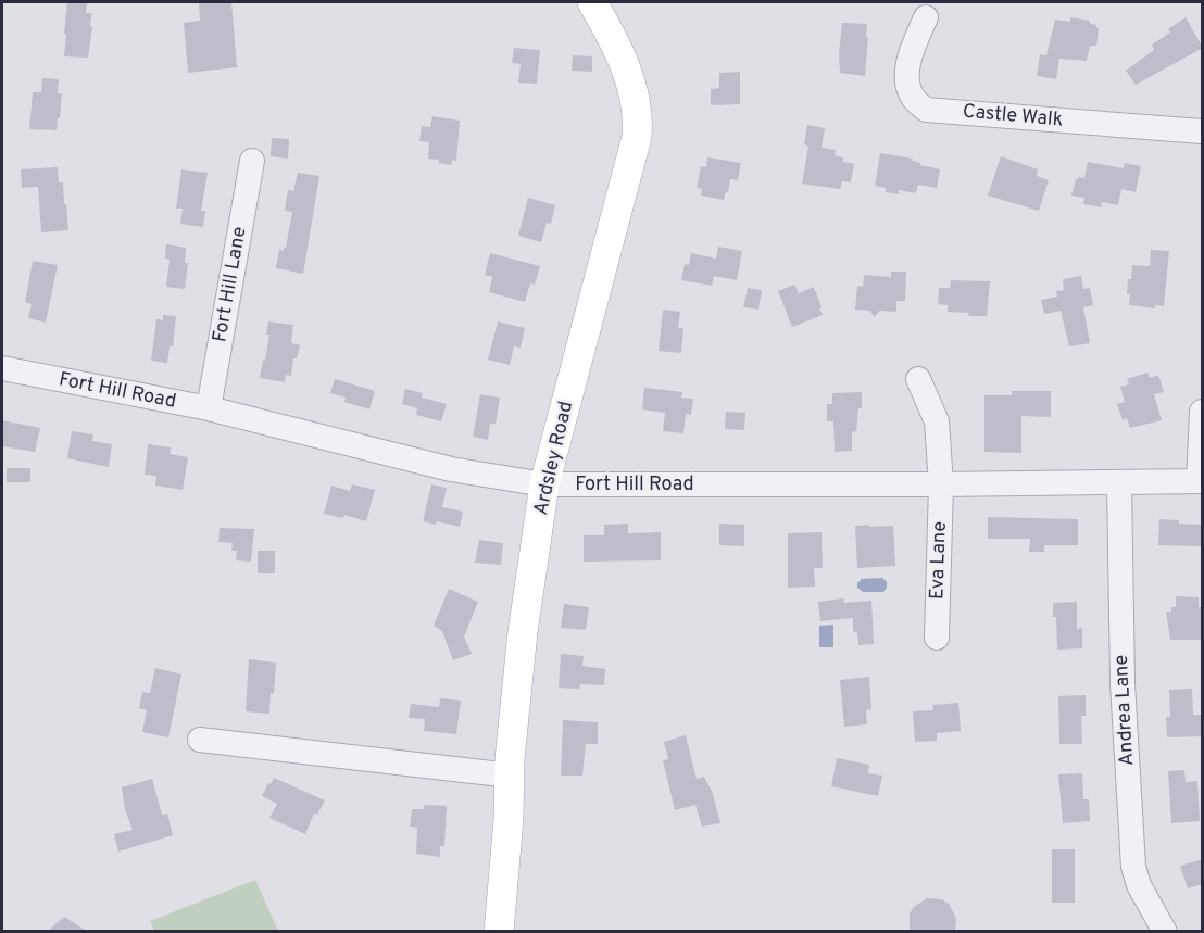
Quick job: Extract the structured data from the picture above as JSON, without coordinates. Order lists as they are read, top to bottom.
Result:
{
  "streets": {
    "main road": ["Ardsley Road"],
    "street": [
      "Castle Walk",
      "Fort Hill Lane",
      "Fort Hill Road",
      "Eva Lane",
      "Andrea Lane"
    ]
  },
  "crossings": [
    ["Fort Hill Lane", "Fort Hill Road"],
    ["Fort Hill Road", "Ardsley Road"],
    ["Fort Hill Road", "Eva Lane"],
    ["Fort Hill Road", "Andrea Lane"]
  ]
}
